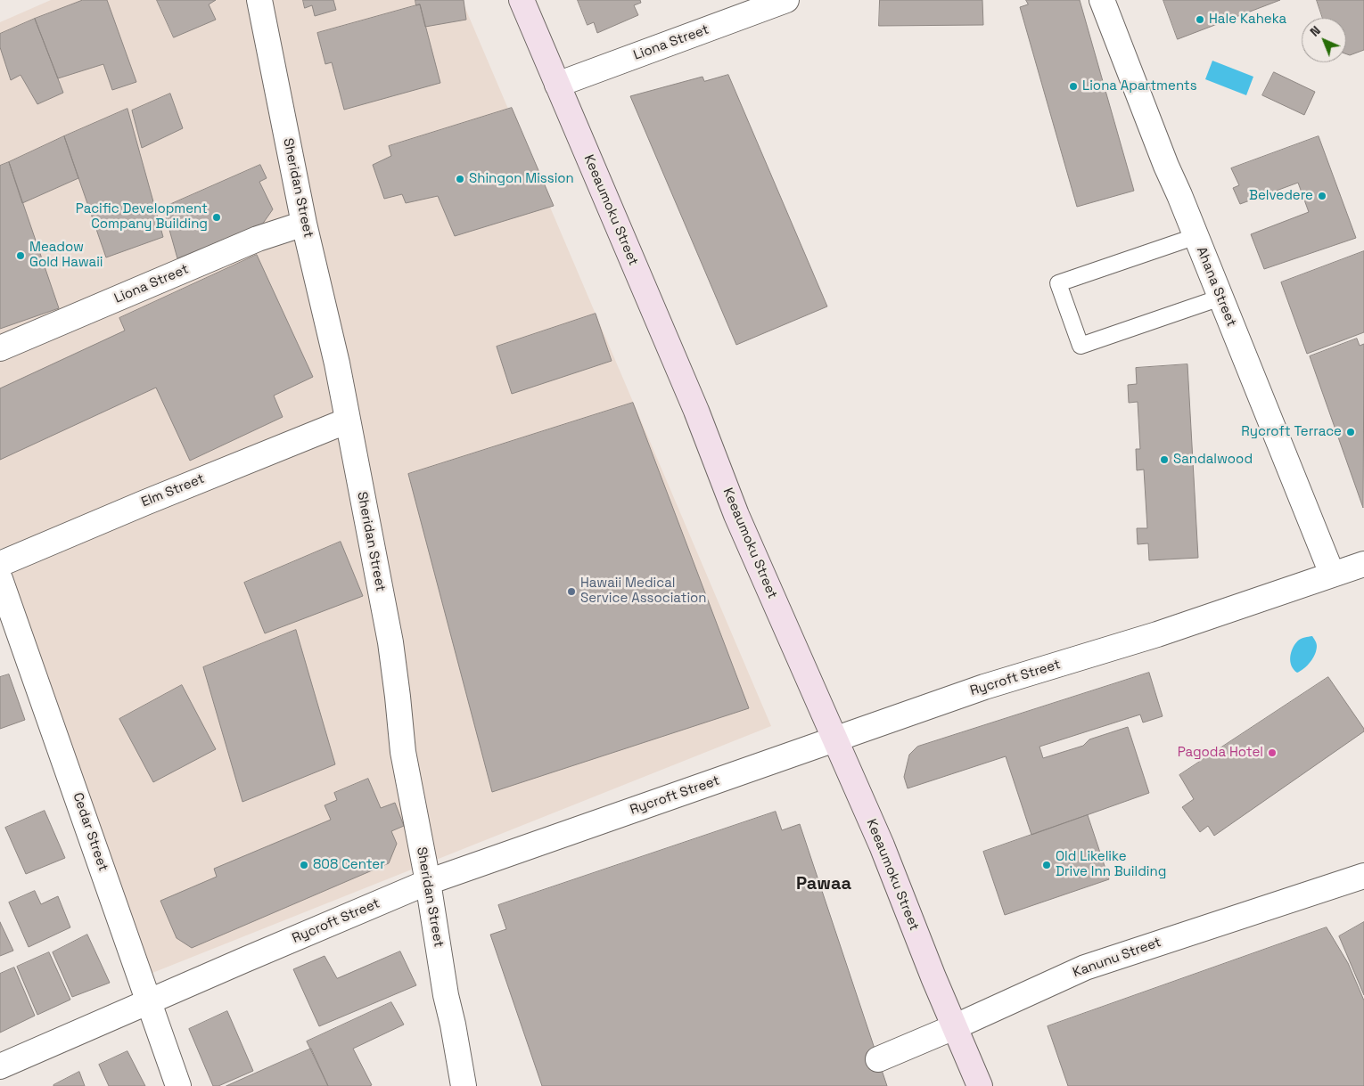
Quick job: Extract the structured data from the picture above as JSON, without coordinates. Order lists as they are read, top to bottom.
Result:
{
  "streets": {
    "main road": ["Keeaumoku Street"],
    "street": [
      "Liona Street",
      "Sheridan Street",
      "Ahana Street",
      "Elm Street",
      "Rycroft Street",
      "Cedar Street",
      "Kanunu Street"
    ]
  },
  "crossings": [
    ["Liona Street", "Sheridan Street"],
    ["Liona Street", "Keeaumoku Street"],
    ["Sheridan Street", "Elm Street"],
    ["Sheridan Street", "Rycroft Street"],
    ["Keeaumoku Street", "Rycroft Street"],
    ["Keeaumoku Street", "Kanunu Street"],
    ["Ahana Street", "Rycroft Street"],
    ["Rycroft Street", "Cedar Street"]
  ],
  "districts": ["Pawaa"],
  "places": [
    "Hale Kaheka",
    "Liona Apartments",
    "Shingon Mission",
    "Belvedere",
    "Pacific Development Company Building",
    "Meadow Gold Hawaii",
    "Rycroft Terrace",
    "Sandalwood",
    "Hawaii Medical Service Association",
    "Pagoda Hotel",
    "808 Center",
    "Old Likelike Drive Inn Building"
  ],
  "north": "top left"
}
